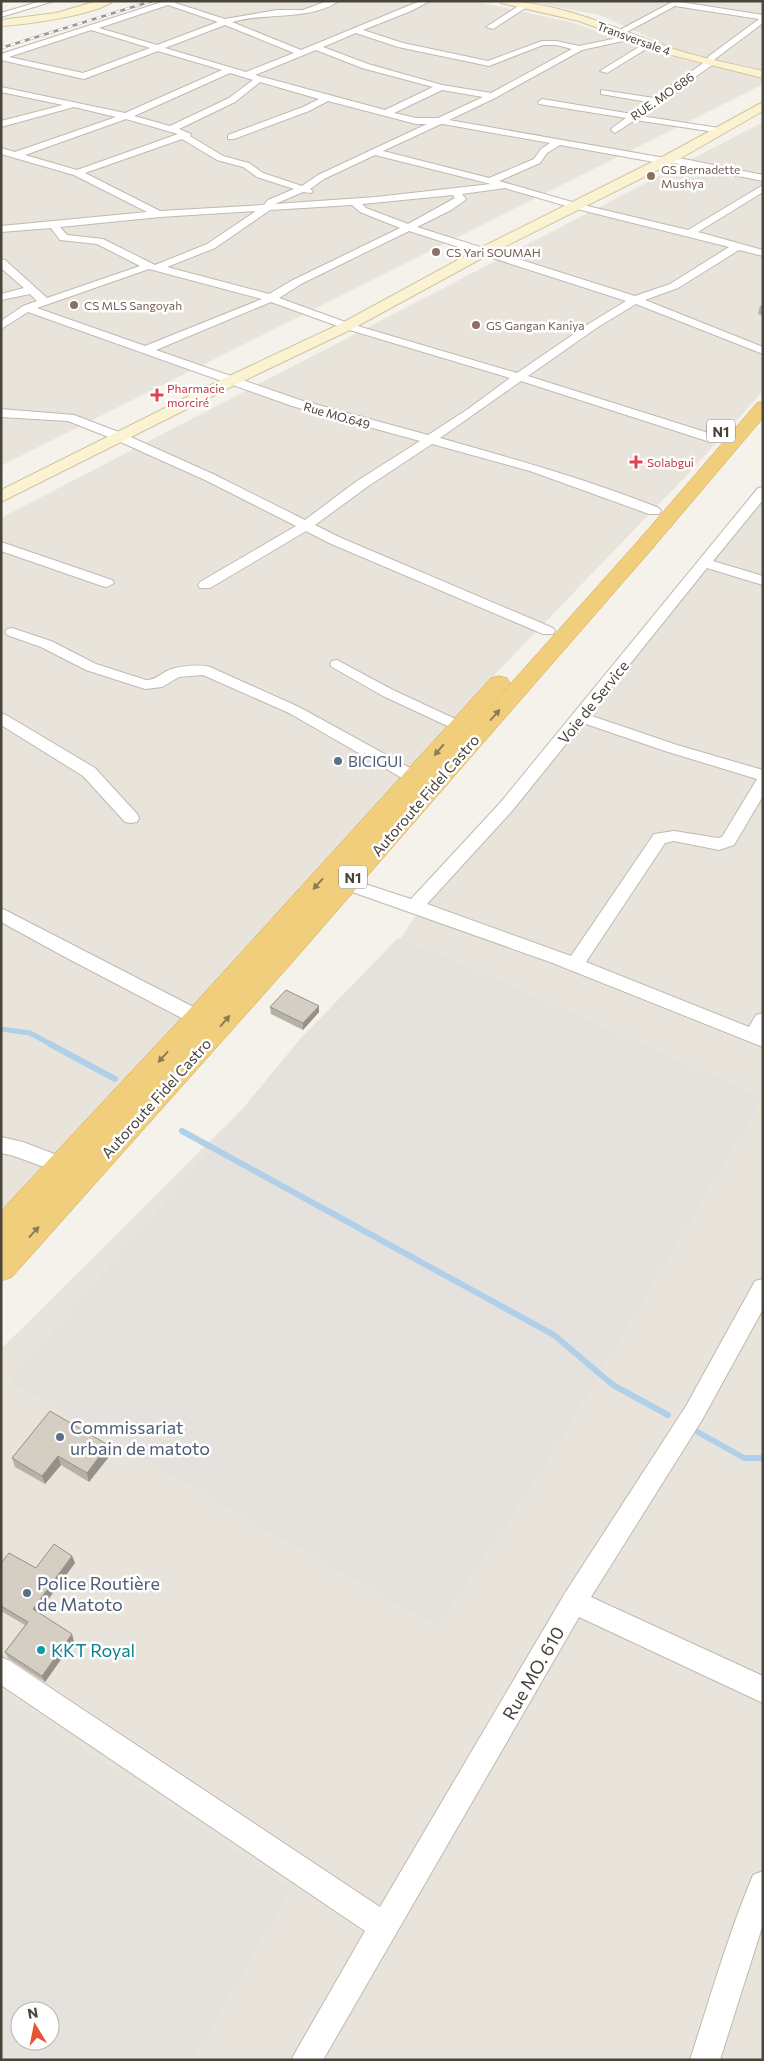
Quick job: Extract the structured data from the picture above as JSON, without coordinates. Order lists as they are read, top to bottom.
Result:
{
  "streets": {
    "highway": ["N1", "Autoroute Fidel Castro"],
    "street": [
      "Transversale 4",
      "RUE. MO 686",
      "Rue MO.649",
      "Voie de Service",
      "Rue MO. 610"
    ]
  },
  "crossings": [
    ["Transversale 4", "RUE. MO 686"],
    ["Rue MO.649", "Autoroute Fidel Castro"]
  ],
  "places": {
    "other": [
      "GS Bernadette Mushya",
      "CS Yari SOUMAH",
      "CS MLS Sangoyah",
      "GS Gangan Kaniya",
      "BICIGUI",
      "Commissariat urbain de matoto",
      "Police Routière de Matoto",
      "KKT Royal"
    ],
    "health": ["Pharmacie morciré", "Solabgui"]
  },
  "north": "top"
}
